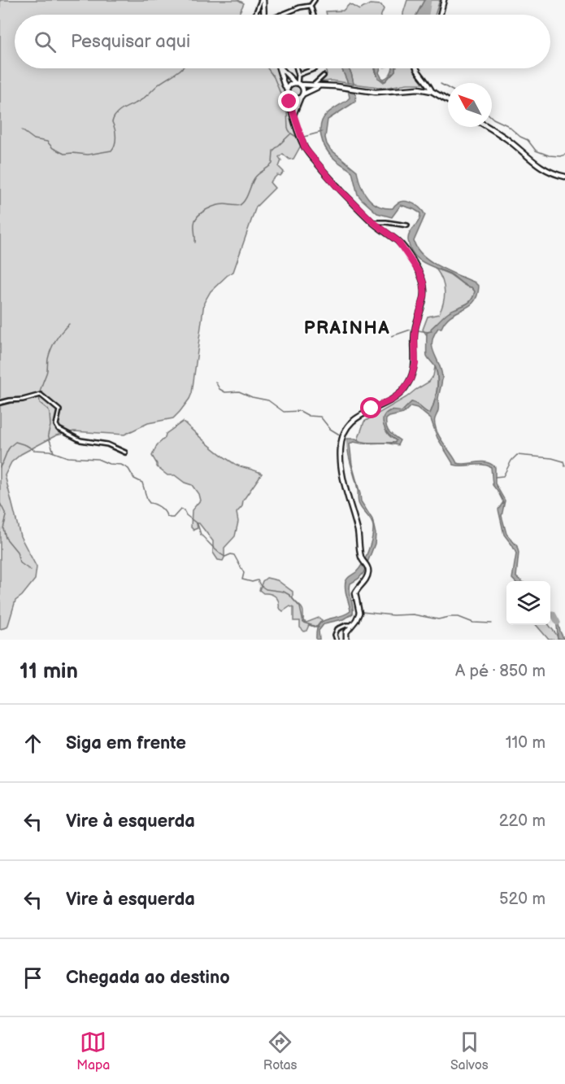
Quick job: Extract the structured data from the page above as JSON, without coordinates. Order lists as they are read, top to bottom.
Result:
{
  "districts": ["PRAINHA"],
  "north": "top left",
  "page": {
    "search": "Pesquisar aqui",
    "heading": ["11 min", "A pé · 850 m"],
    "list": [
      ["Siga em frente", "110 m"],
      ["Vire à esquerda", "220 m"],
      ["Vire à esquerda", "520 m"],
      "Chegada ao destino"
    ],
    "nav": ["Mapa", "Rotas", "Salvos"]
  }
}
